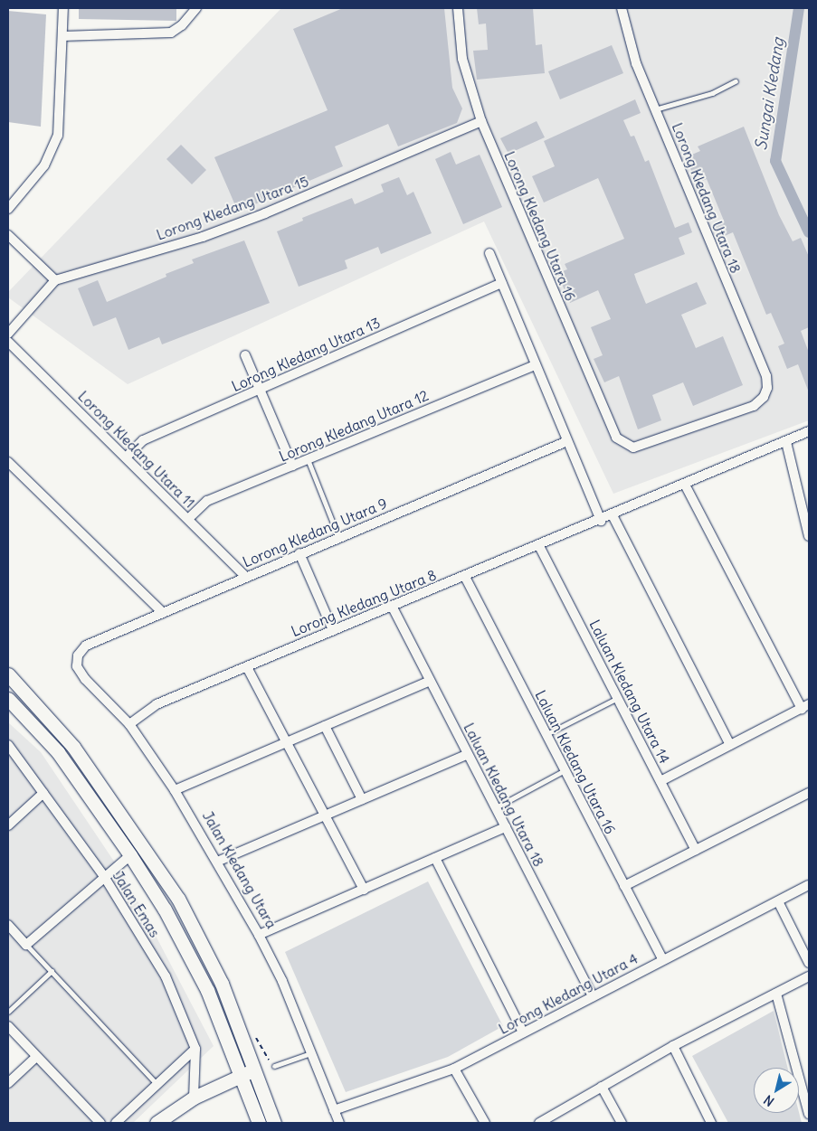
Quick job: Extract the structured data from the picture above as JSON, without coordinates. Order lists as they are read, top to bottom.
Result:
{
  "streets": {
    "street": [
      "Lorong Kledang Utara 18",
      "Lorong Kledang Utara 15",
      "Lorong Kledang Utara 16",
      "Lorong Kledang Utara 13",
      "Lorong Kledang Utara 12",
      "Lorong Kledang Utara 11",
      "Lorong Kledang Utara 9",
      "Lorong Kledang Utara 8",
      "Laluan Kledang Utara 14",
      "Laluan Kledang Utara 16",
      "Laluan Kledang Utara 18",
      "Jalan Kledang Utara",
      "Jalan Emas",
      "Lorong Kledang Utara 4"
    ]
  },
  "crossings": [
    ["Lorong Kledang Utara 18", "Lorong Kledang Utara 16"],
    ["Lorong Kledang Utara 15", "Lorong Kledang Utara 16"],
    ["Lorong Kledang Utara 13", "Lorong Kledang Utara 11"],
    ["Lorong Kledang Utara 12", "Lorong Kledang Utara 11"],
    ["Lorong Kledang Utara 11", "Lorong Kledang Utara 9"],
    ["Lorong Kledang Utara 9", "Jalan Kledang Utara"],
    ["Lorong Kledang Utara 8", "Laluan Kledang Utara 14"],
    ["Lorong Kledang Utara 8", "Laluan Kledang Utara 16"],
    ["Lorong Kledang Utara 8", "Laluan Kledang Utara 18"],
    ["Lorong Kledang Utara 8", "Jalan Kledang Utara"],
    ["Laluan Kledang Utara 16", "Lorong Kledang Utara 4"],
    ["Laluan Kledang Utara 18", "Lorong Kledang Utara 4"],
    ["Jalan Kledang Utara", "Lorong Kledang Utara 4"]
  ],
  "water": ["Sungai Kledang"],
  "north": "bottom left"
}
